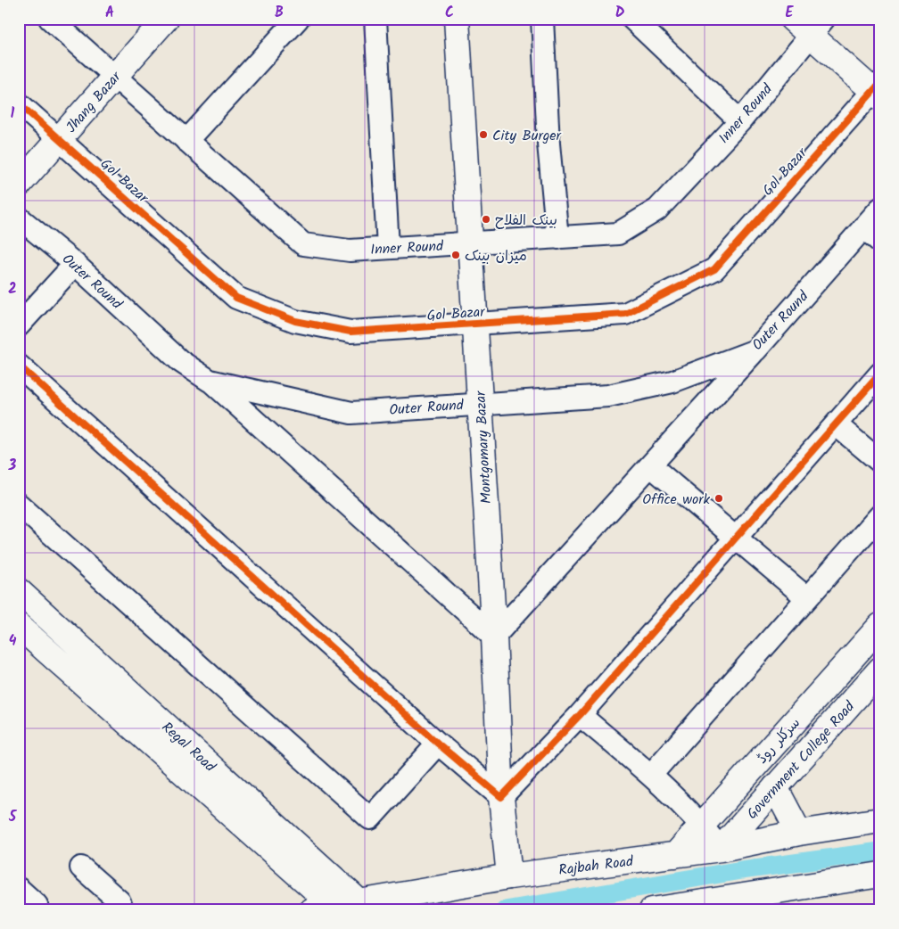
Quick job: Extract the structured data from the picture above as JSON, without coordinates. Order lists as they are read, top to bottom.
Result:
{
  "streets": {
    "street": [
      "Jhang Bazar",
      "Inner Round",
      "Gol Bazar",
      "Outer Round",
      "Montgomary Bazar",
      "سرکلر روڈ",
      "Regal Road",
      "Government College Road",
      "Rajbah Road"
    ]
  },
  "crossings": [
    ["Jhang Bazar", "Inner Round"],
    ["Jhang Bazar", "Gol Bazar"],
    ["Inner Round", "Montgomary Bazar"],
    ["Gol Bazar", "Montgomary Bazar"],
    ["Outer Round", "Montgomary Bazar"],
    ["Montgomary Bazar", "Rajbah Road"],
    ["سرکلر روڈ", "Rajbah Road"],
    ["Regal Road", "Rajbah Road"],
    ["Government College Road", "Rajbah Road"]
  ],
  "places": [
    "City Burger",
    "بینک الفلاح",
    "میزان بینک",
    "Office work"
  ],
  "grid": {
    "columns": [
      "A",
      "B",
      "C",
      "D",
      "E"
    ],
    "rows": [
      "1",
      "2",
      "3",
      "4",
      "5"
    ]
  }
}
